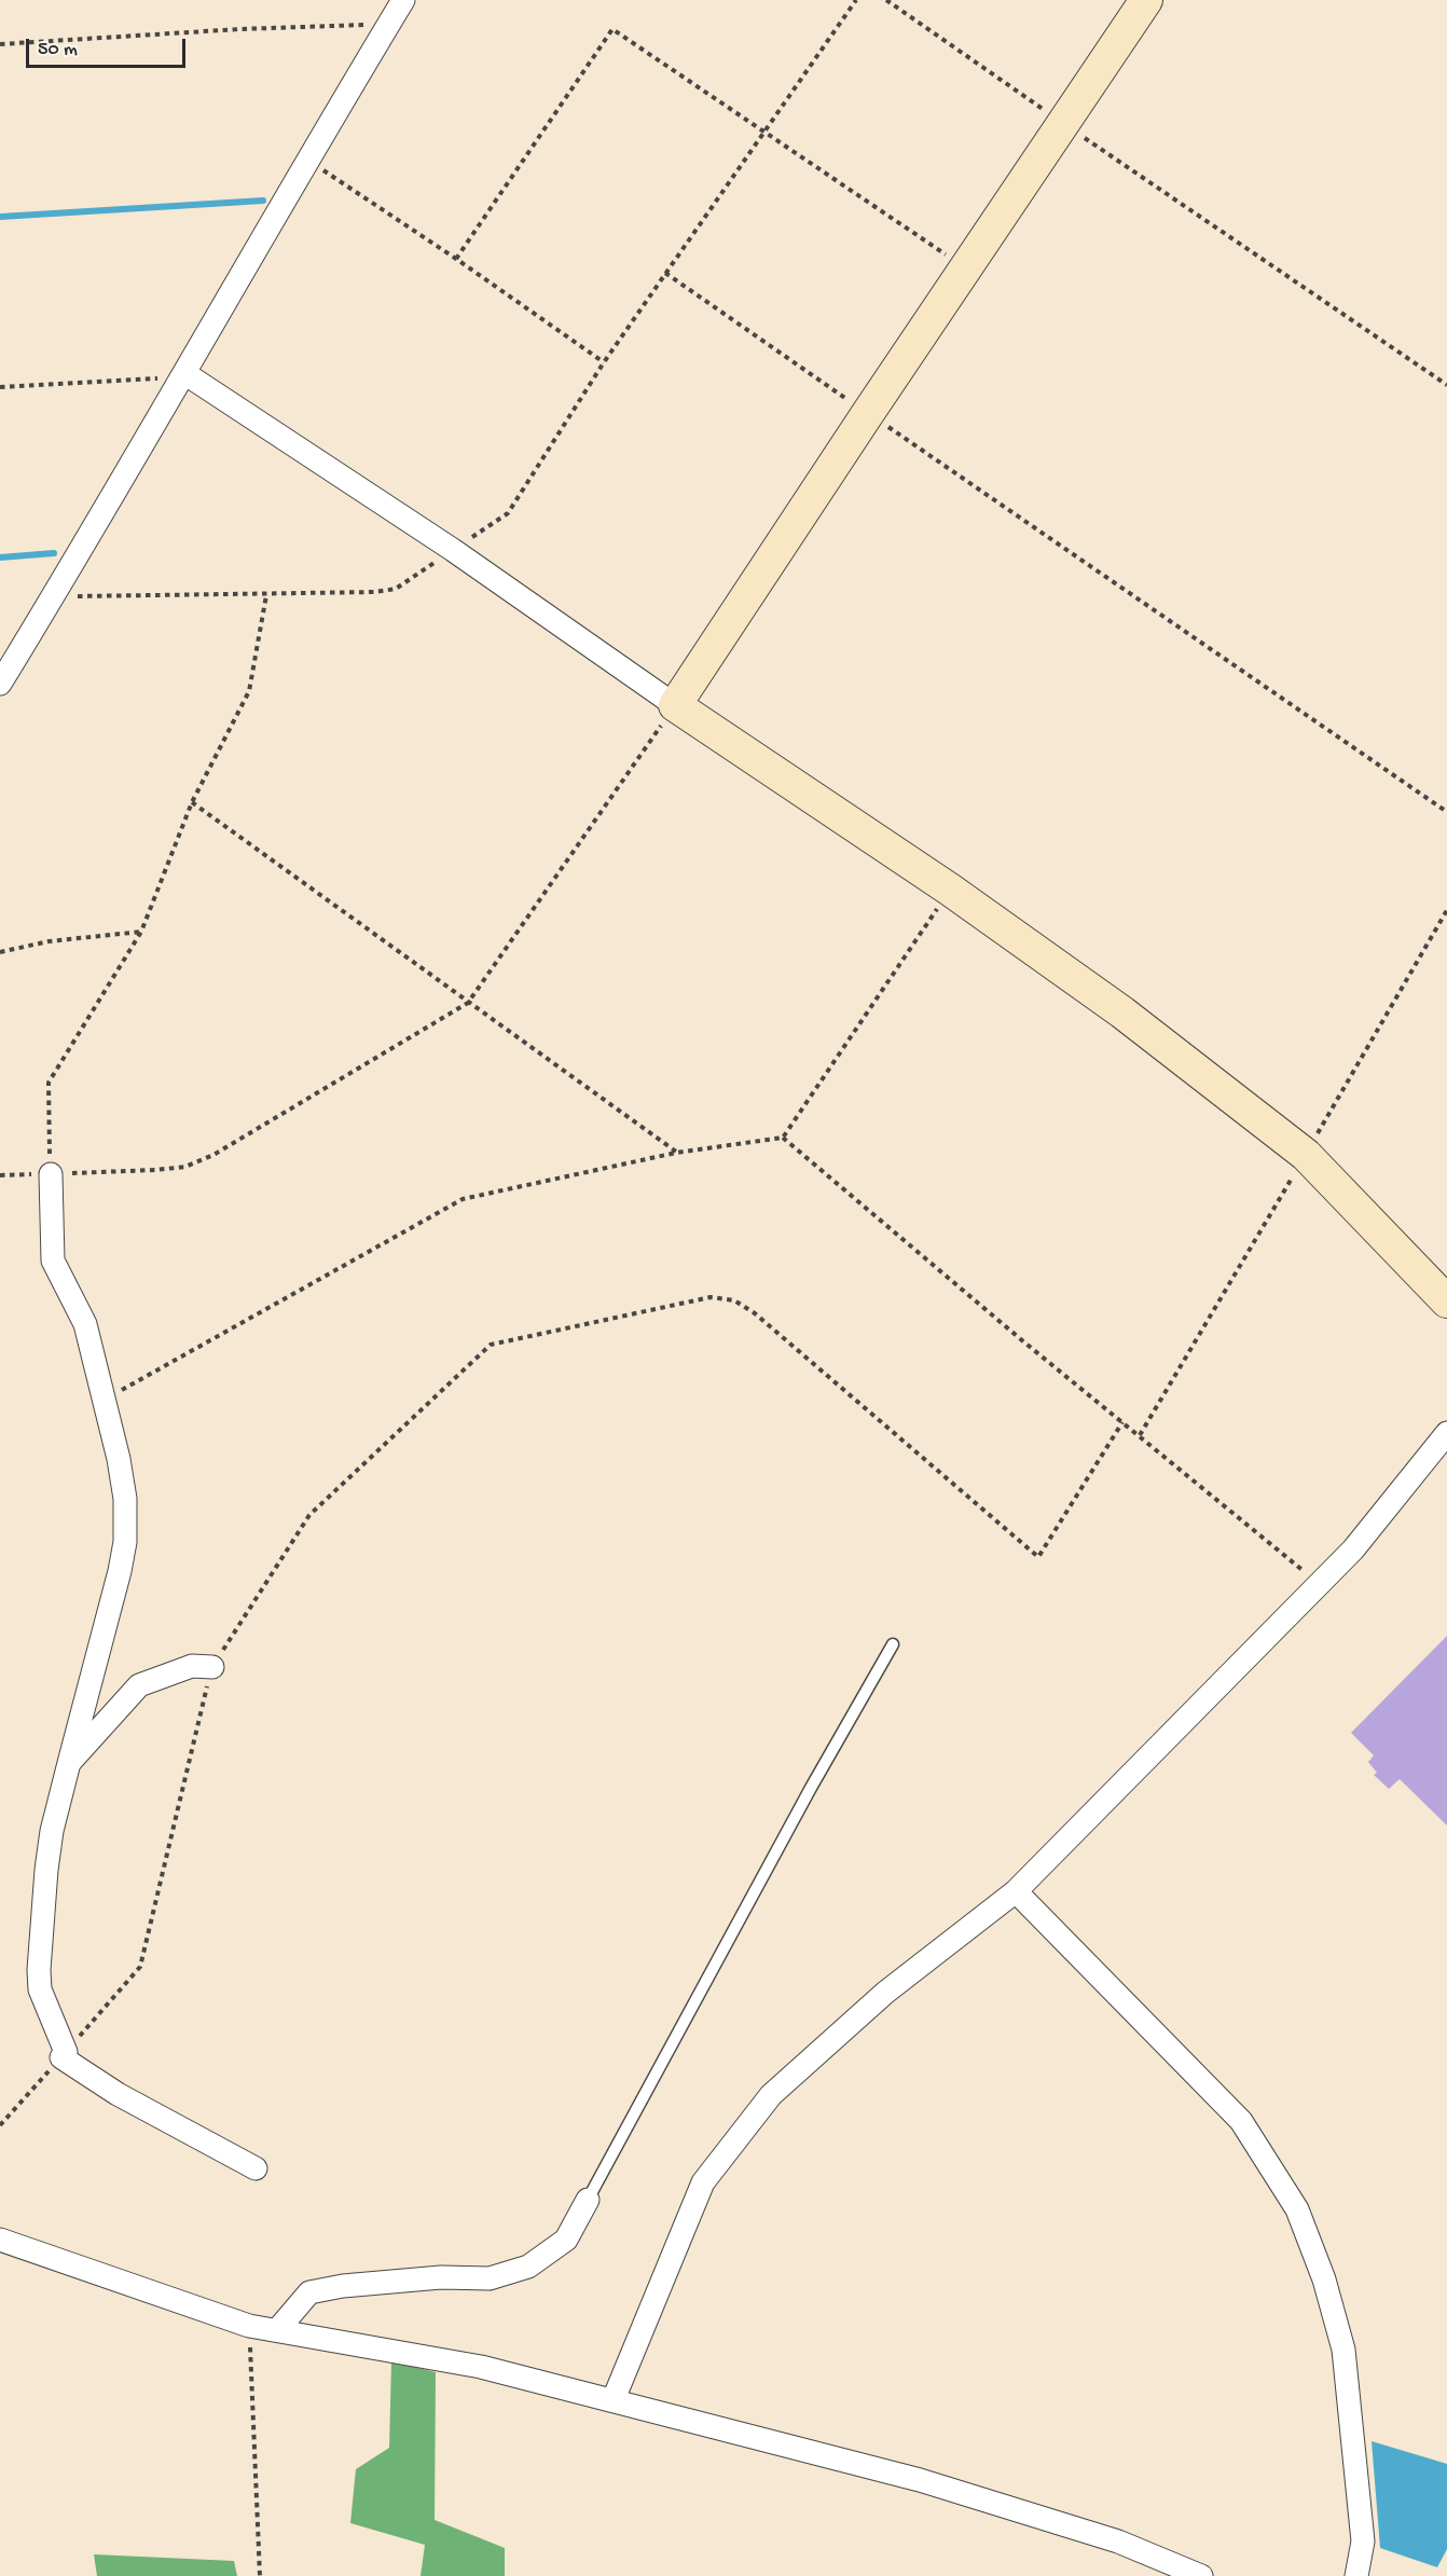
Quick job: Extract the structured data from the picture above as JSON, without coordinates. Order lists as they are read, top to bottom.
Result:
{
  "scale_bar": "50 m"
}
